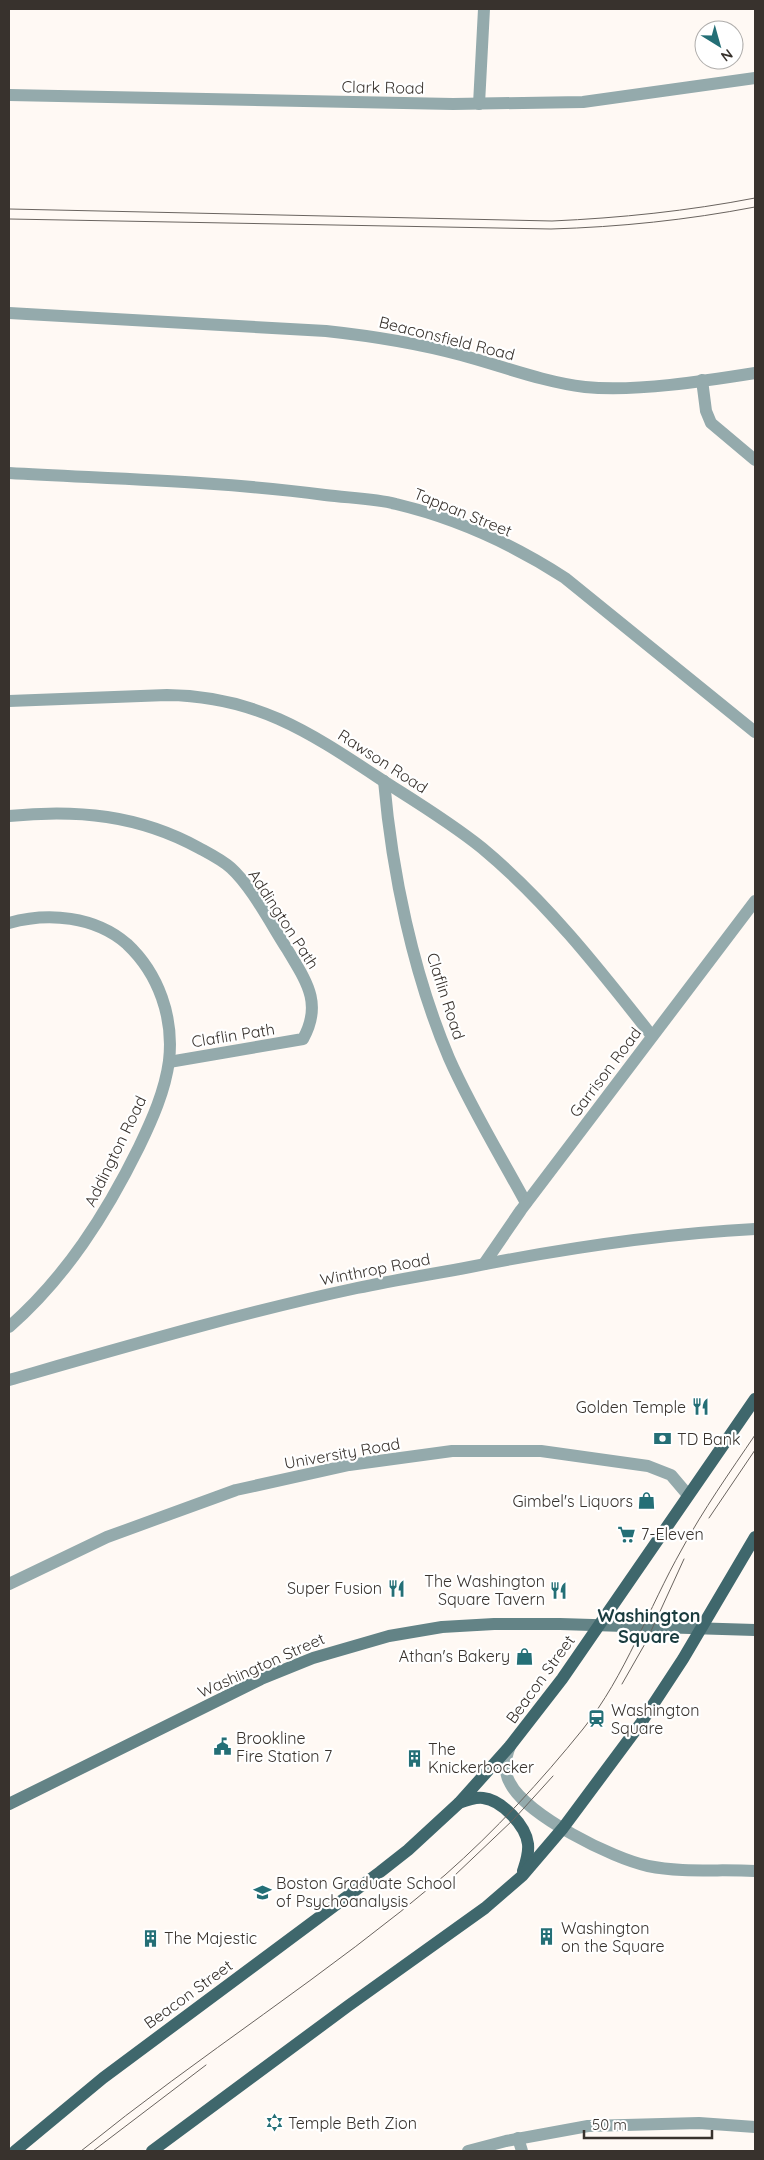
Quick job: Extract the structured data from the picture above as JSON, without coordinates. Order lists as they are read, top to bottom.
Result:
{
  "streets": {
    "main road": ["Washington Street", "Beacon Street"],
    "street": [
      "Clark Road",
      "Beaconsfield Road",
      "Tappan Street",
      "Rawson Road",
      "Addington Path",
      "Claflin Road",
      "Claflin Path",
      "Garrison Road",
      "Addington Road",
      "Winthrop Road",
      "University Road"
    ]
  },
  "crossings": [
    ["Rawson Road", "Claflin Road"],
    ["Rawson Road", "Garrison Road"],
    ["Addington Path", "Claflin Path"],
    ["Claflin Road", "Garrison Road"],
    ["Claflin Path", "Addington Road"],
    ["Garrison Road", "Winthrop Road"],
    ["University Road", "Beacon Street"],
    ["Washington Street", "Beacon Street"]
  ],
  "districts": ["Washington Square"],
  "places": {
    "restaurant": ["Golden Temple", "Super Fusion", "The Washington Square Tavern"],
    "bank": ["TD Bank"],
    "shop": ["Gimbel's Liquors", "Athan's Bakery"],
    "supermarket": ["7-Eleven"],
    "station": ["Washington Square"],
    "public building": ["Brookline Fire Station 7"],
    "building": ["The Knickerbocker", "Washington on the Square", "The Majestic"],
    "school or university": ["Boston Graduate School of Psychoanalysis"],
    "synagogue": ["Temple Beth Zion"]
  },
  "scale_bar": "50 m",
  "north": "bottom right"
}
